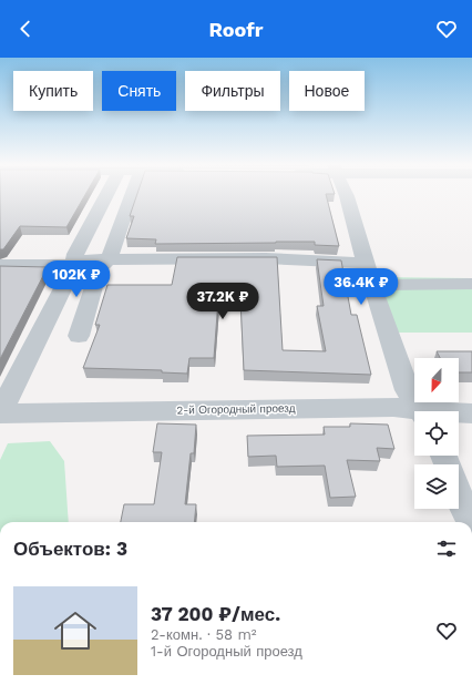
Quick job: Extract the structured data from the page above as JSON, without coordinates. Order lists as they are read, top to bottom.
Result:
{
  "streets": {
    "street": ["2-й Огородный проезд"]
  },
  "north": "bottom",
  "page": {
    "header": "Roofr",
    "chip": [
      "Купить",
      "Снять",
      "Фильтры",
      "Новое"
    ],
    "price": ["102K ₽", "36.4K ₽", "37.2K ₽"],
    "heading": "Объектов: 3",
    "list": [
      {
        "name": "37 200 ₽/мес.",
        "note": "2-комн. · 58 m² · 1-й Огородный проезд"
      }
    ]
  }
}
